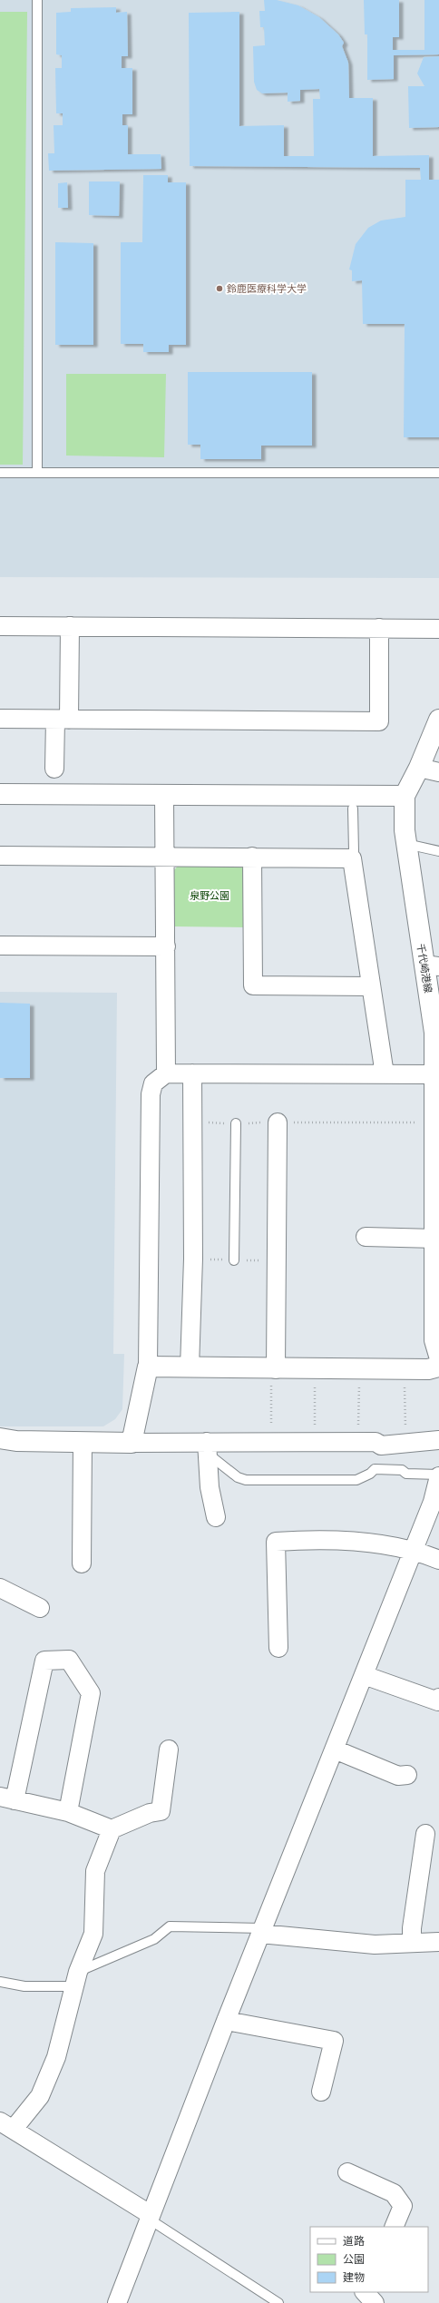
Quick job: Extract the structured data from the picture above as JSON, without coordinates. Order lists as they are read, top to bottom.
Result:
{
  "streets": {
    "street": ["千代崎港線"]
  },
  "parks": ["泉野公園"],
  "places": ["鈴鹿医療科学大学"],
  "legend": ["道路", "公園", "建物"]
}
